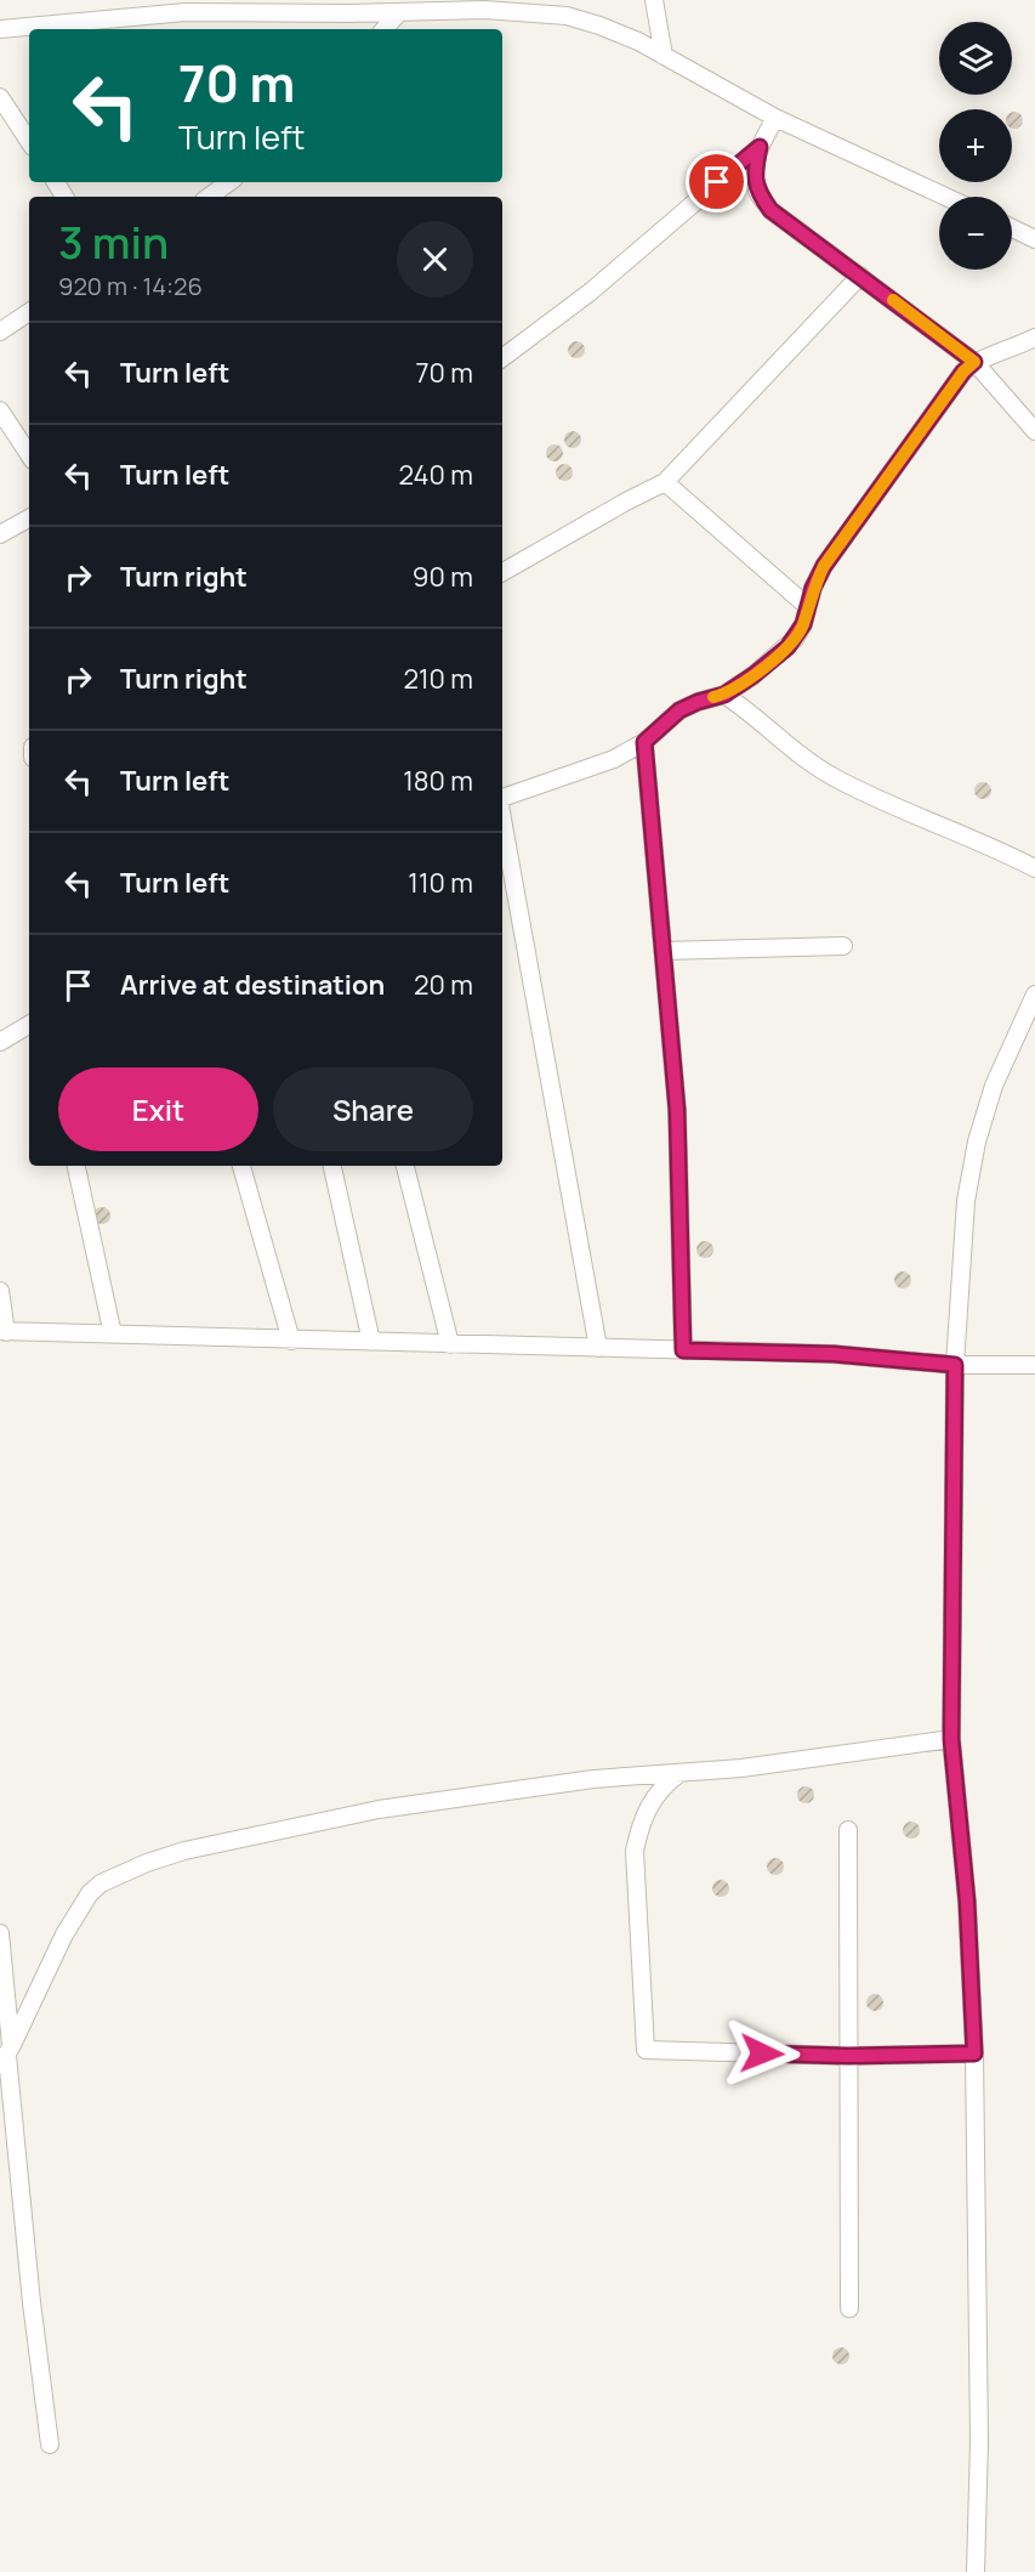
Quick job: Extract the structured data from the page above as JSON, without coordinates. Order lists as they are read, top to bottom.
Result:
{
  "page": {
    "map_buttons": ["+", "−"],
    "turn": ["70 m", "Turn left"],
    "heading": ["3 min", "920 m · 14:26"],
    "list": [
      {
        "name": "Turn left",
        "value": "70 m"
      },
      {
        "name": "Turn left",
        "value": "240 m"
      },
      {
        "name": "Turn right",
        "value": "90 m"
      },
      {
        "name": "Turn right",
        "value": "210 m"
      },
      {
        "name": "Turn left",
        "value": "180 m"
      },
      {
        "name": "Turn left",
        "value": "110 m"
      },
      {
        "name": "Arrive at destination",
        "value": "20 m"
      }
    ],
    "buttons": ["Exit", "Share"]
  }
}
